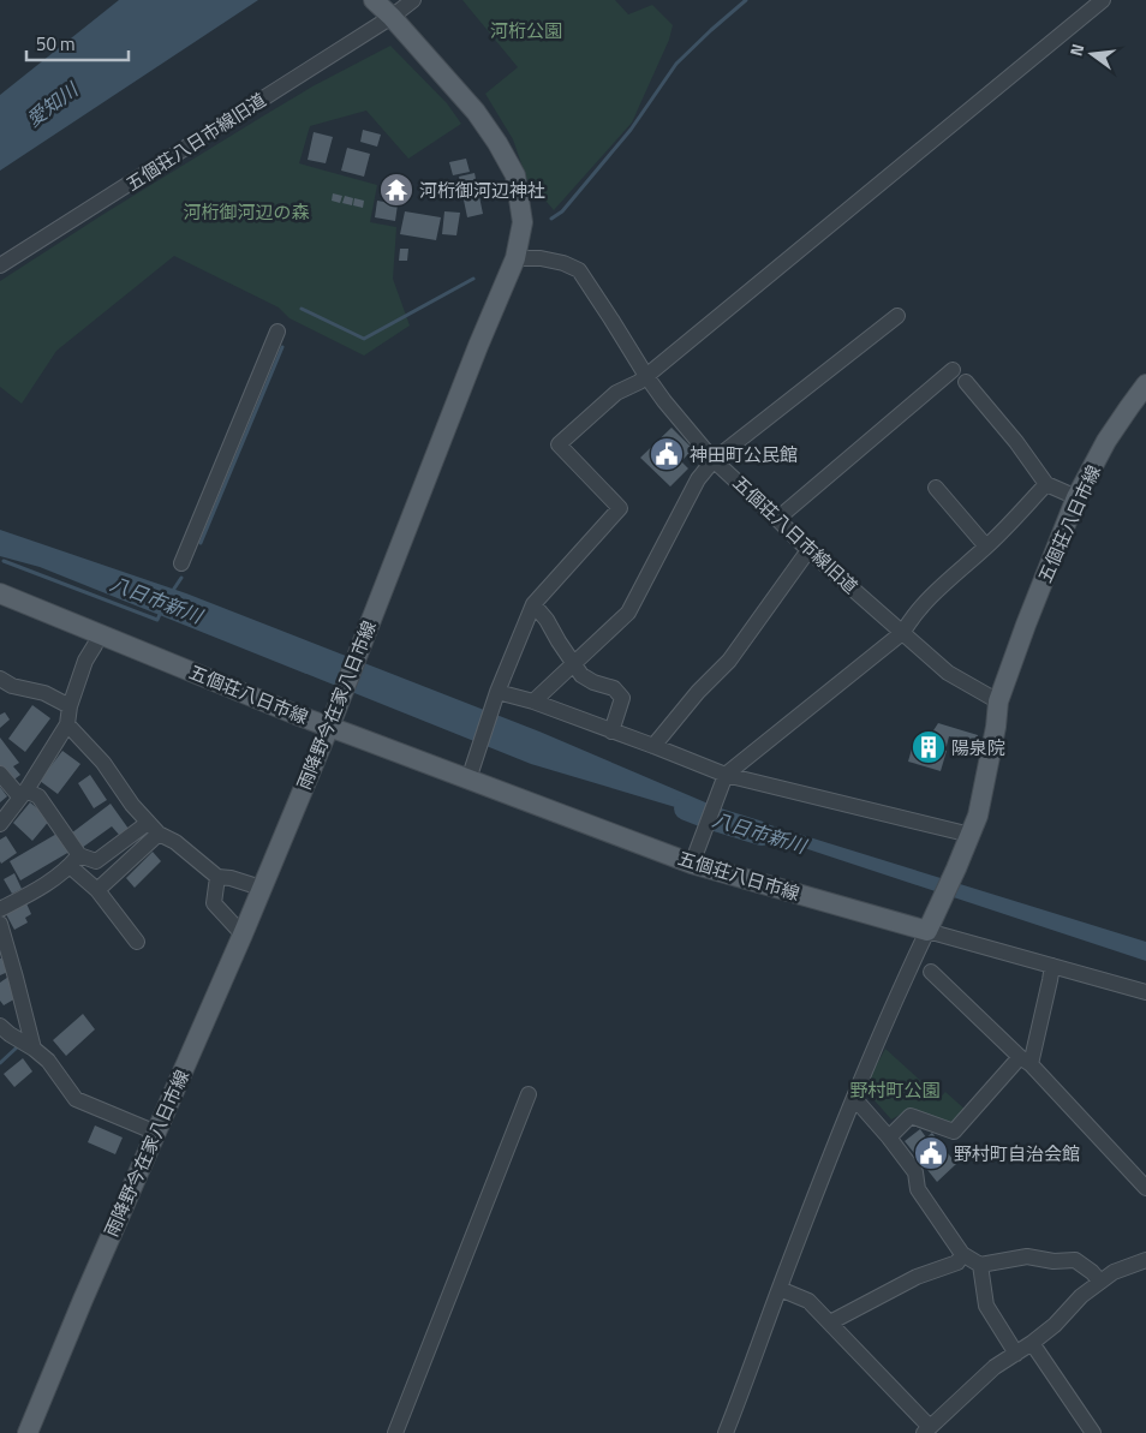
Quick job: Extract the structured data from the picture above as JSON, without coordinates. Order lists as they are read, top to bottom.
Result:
{
  "streets": {
    "main road": ["五個荘八日市線", "雨降野今在家八日市線"],
    "street": ["五個荘八日市線旧道"]
  },
  "crossings": [
    ["五個荘八日市線旧道", "五個荘八日市線"],
    ["五個荘八日市線旧道", "雨降野今在家八日市線"],
    ["五個荘八日市線", "雨降野今在家八日市線"]
  ],
  "water": ["愛知川", "八日市新川"],
  "parks": ["河桁公園", "河桁御河辺の森", "野村町公園"],
  "places": {
    "temple": ["河桁御河辺神社"],
    "public building": ["神田町公民館", "野村町自治会館"],
    "building": ["陽泉院"]
  },
  "scale_bar": "50 m",
  "north": "left"
}
